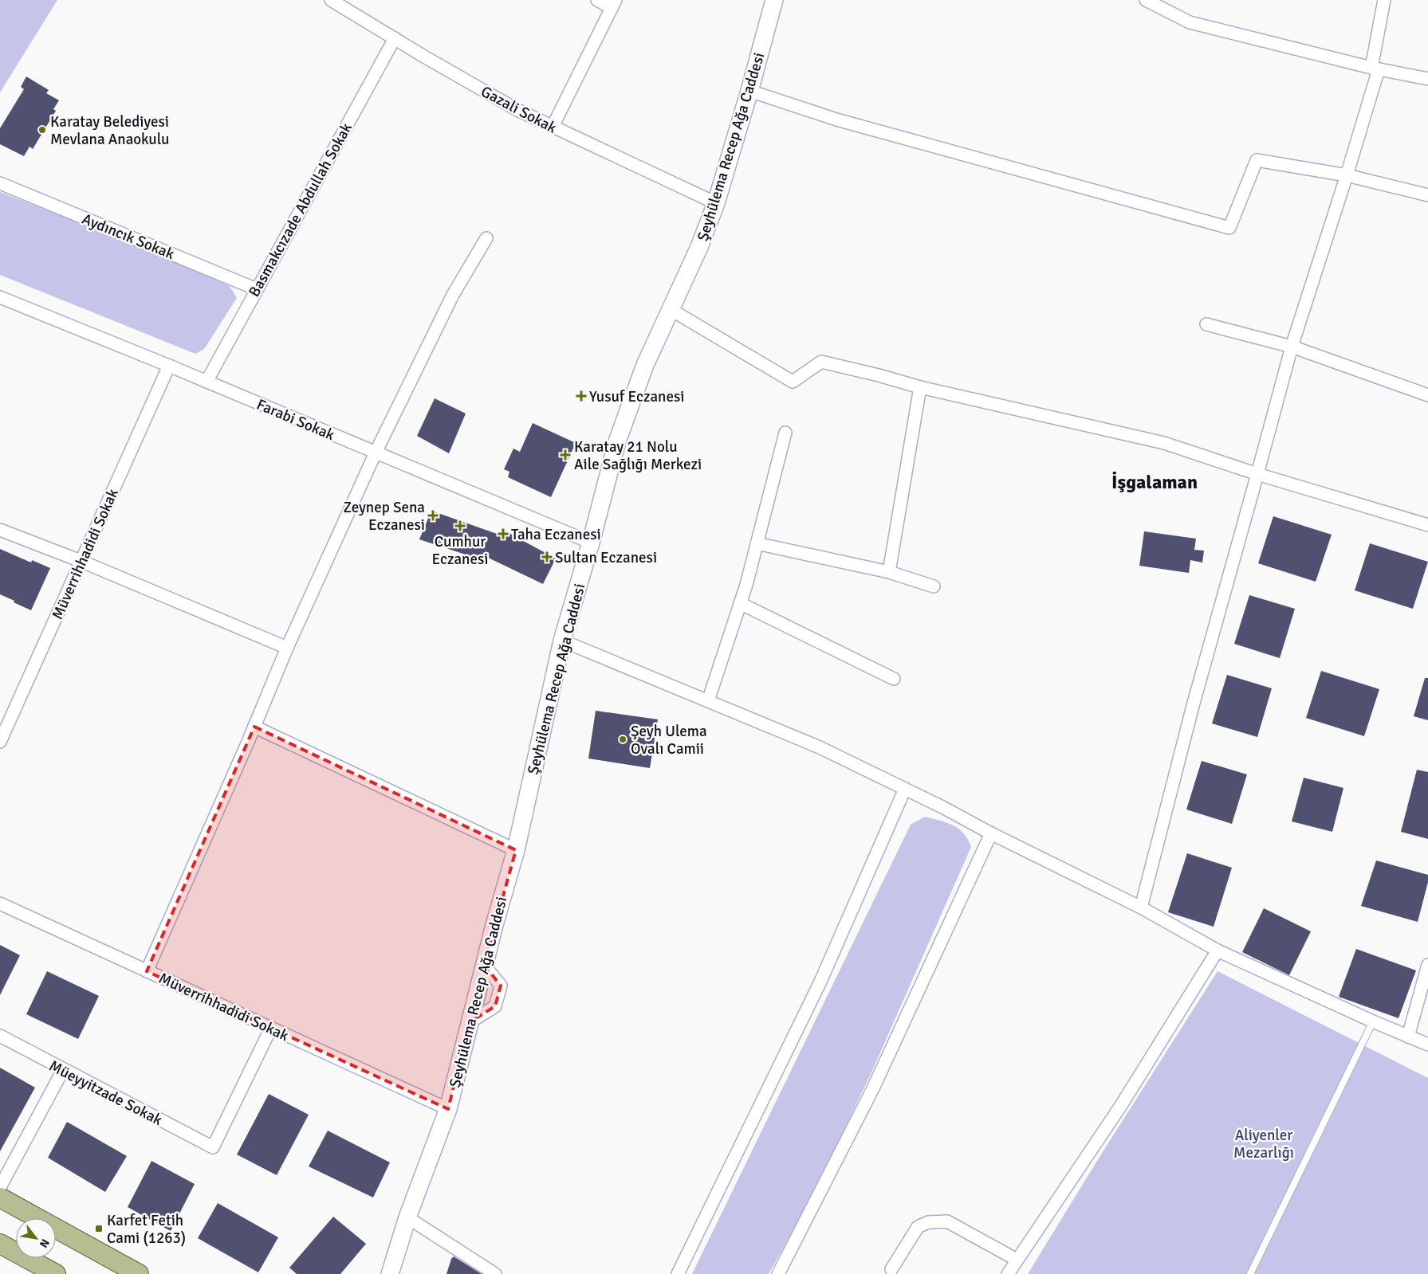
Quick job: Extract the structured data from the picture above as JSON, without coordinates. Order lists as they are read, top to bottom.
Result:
{
  "streets": {
    "street": [
      "Gazali Sokak",
      "Şeyhülema Recep Ağa Caddesi",
      "Basmakcızade Abdullah Sokak",
      "Aydıncık Sokak",
      "Farabi Sokak",
      "Müverrihhadidi Sokak",
      "Müeyyitzade Sokak"
    ]
  },
  "crossings": [
    ["Gazali Sokak", "Şeyhülema Recep Ağa Caddesi"],
    ["Gazali Sokak", "Basmakcızade Abdullah Sokak"],
    ["Şeyhülema Recep Ağa Caddesi", "Farabi Sokak"],
    ["Şeyhülema Recep Ağa Caddesi", "Müverrihhadidi Sokak"],
    ["Basmakcızade Abdullah Sokak", "Aydıncık Sokak"],
    ["Basmakcızade Abdullah Sokak", "Farabi Sokak"],
    ["Farabi Sokak", "Müverrihhadidi Sokak"],
    ["Müverrihhadidi Sokak", "Müeyyitzade Sokak"]
  ],
  "districts": ["İşgalaman"],
  "parks": ["Aliyenler Mezarlığı"],
  "places": {
    "other": ["Karatay Belediyesi Mevlana Anaokulu", "Şeyh Ulema Ovalı Camii"],
    "health": [
      "Yusuf Eczanesi",
      "Karatay 21 Nolu Aile Sağlığı Merkezi",
      "Zeynep Sena Eczanesi",
      "Cumhur Eczanesi",
      "Taha Eczanesi",
      "Sultan Eczanesi"
    ],
    "transit": ["Karfet Fetih Cami (1263)"]
  },
  "north": "bottom right"
}
